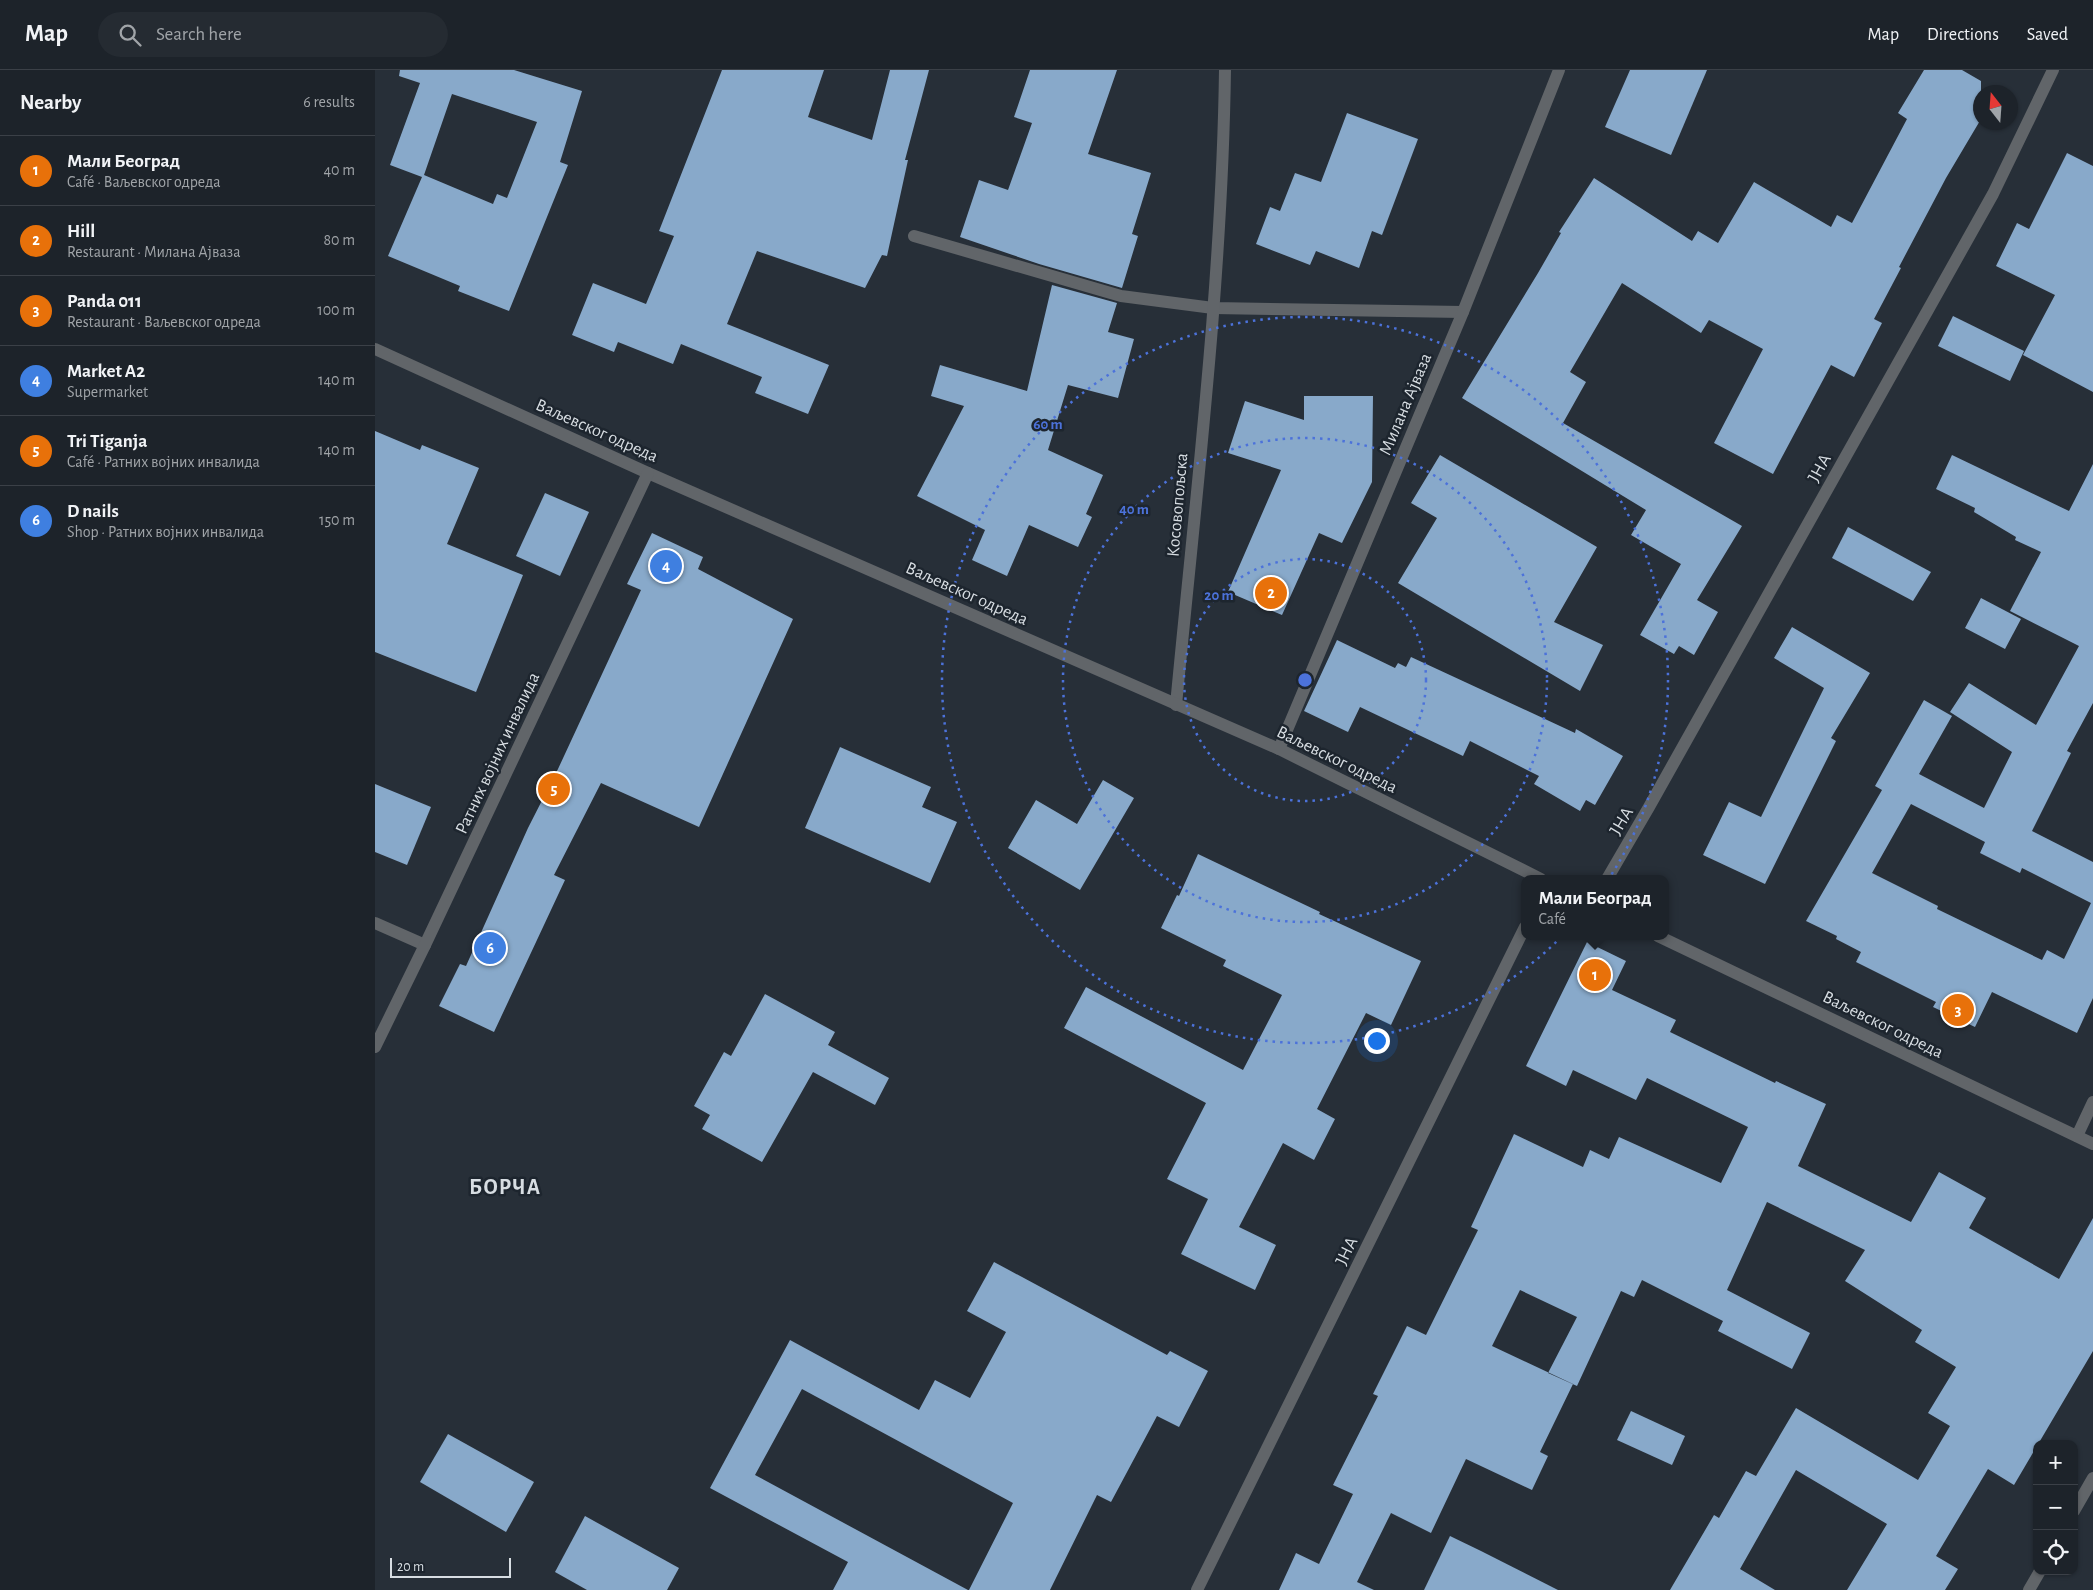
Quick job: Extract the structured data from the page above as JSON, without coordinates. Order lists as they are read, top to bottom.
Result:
{
  "streets": {
    "street": [
      "Милана Ајваза",
      "Ваљевског одреда",
      "ЈНА",
      "Косовопољска",
      "Ратних војних инвалида"
    ]
  },
  "crossings": [
    ["Милана Ајваза", "Ваљевског одреда"],
    ["Ваљевског одреда", "Косовопољска"],
    ["Ваљевског одреда", "Ратних војних инвалида"]
  ],
  "districts": ["БОРЧА"],
  "scale_bar": "20 m",
  "north": "top",
  "page": {
    "header": "Map",
    "search": "Search here",
    "nav": ["Map", "Directions", "Saved"],
    "heading": ["Nearby", "6 results"],
    "list": [
      {
        "mark": "1",
        "name": "Мали Београд",
        "note": "Café · Ваљевског одреда",
        "value": "40 m"
      },
      {
        "mark": "2",
        "name": "Hill",
        "note": "Restaurant · Милана Ајваза",
        "value": "80 m"
      },
      {
        "mark": "3",
        "name": "Panda 011",
        "note": "Restaurant · Ваљевског одреда",
        "value": "100 m"
      },
      {
        "mark": "4",
        "name": "Market A2",
        "note": "Supermarket",
        "value": "140 m"
      },
      {
        "mark": "5",
        "name": "Tri Tiganja",
        "note": "Café · Ратних војних инвалида",
        "value": "140 m"
      },
      {
        "mark": "6",
        "name": "D nails",
        "note": "Shop · Ратних војних инвалида",
        "value": "150 m"
      }
    ],
    "pins": [
      "4",
      "2",
      "5",
      "6",
      "1",
      "3"
    ],
    "popup": ["Мали Београд", "Café"],
    "map_buttons": ["+", "−"],
    "scale": "20 m"
  },
  "rings": ["60 m", "40 m", "20 m"]
}
